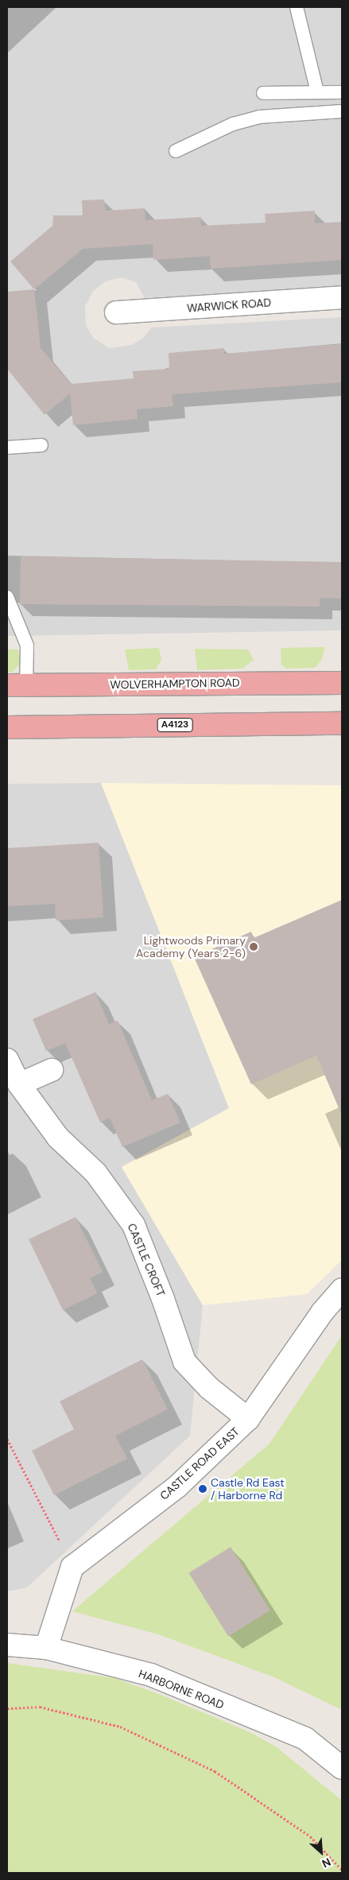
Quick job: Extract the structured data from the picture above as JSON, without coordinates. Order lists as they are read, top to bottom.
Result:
{
  "streets": {
    "highway": ["WOLVERHAMPTON ROAD", "A4123"],
    "street": [
      "WARWICK ROAD",
      "CASTLE CROFT",
      "CASTLE ROAD EAST",
      "HARBORNE ROAD"
    ]
  },
  "crossings": [
    ["CASTLE CROFT", "CASTLE ROAD EAST"]
  ],
  "places": ["Lightwoods Primary Academy (Years 2-6)", "Castle Rd East / Harborne Rd"],
  "north": "bottom right"
}
